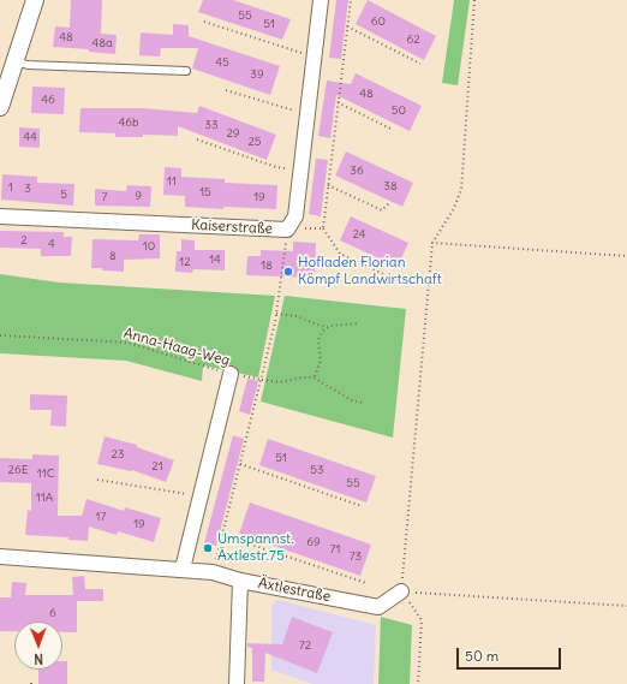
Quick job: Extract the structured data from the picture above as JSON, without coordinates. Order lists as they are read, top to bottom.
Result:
{
  "streets": {
    "street": ["Kaiserstraße", "Äxtlestraße"],
    "path": ["Anna-Haag-Weg"]
  },
  "places": ["Hofladen Florian Kömpf Landwirtschaft", "Umspannst. Äxtlestr.75"],
  "house_numbers": [
    "55",
    "60",
    "51",
    "48",
    "62",
    "48a",
    "45",
    "39",
    "48",
    "46",
    "50",
    "46b",
    "33",
    "29",
    "44",
    "25",
    "36",
    "11",
    "38",
    "1",
    "3",
    "15",
    "5",
    "9",
    "7",
    "19",
    "24",
    "2",
    "4",
    "10",
    "8",
    "14",
    "12",
    "18",
    "23",
    "51",
    "21",
    "26E",
    "53",
    "11C",
    "55",
    "11A",
    "17",
    "19",
    "69",
    "71",
    "73",
    "6",
    "72"
  ],
  "scale_bar": "50 m",
  "north": "bottom"
}
